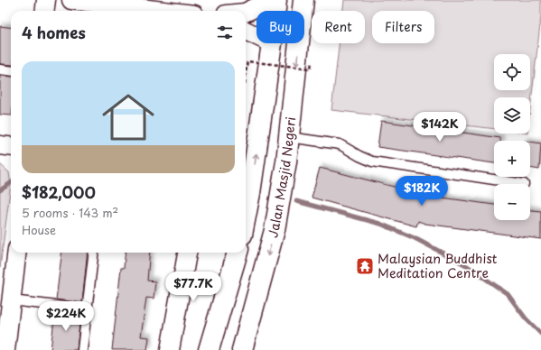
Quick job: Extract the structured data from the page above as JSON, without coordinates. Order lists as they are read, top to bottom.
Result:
{
  "streets": {
    "highway": ["Jalan Masjid Negeri"]
  },
  "places": {
    "temple": ["Malaysian Buddhist Meditation Centre"]
  },
  "page": {
    "chip": ["Buy", "Rent", "Filters"],
    "heading": "4 homes",
    "map_buttons": ["+", "−"],
    "list": [
      {
        "name": "$182,000",
        "note": "5 rooms · 143 m² · House"
      }
    ],
    "price": [
      "$142K",
      "$182K",
      "$77.7K",
      "$224K"
    ]
  }
}
